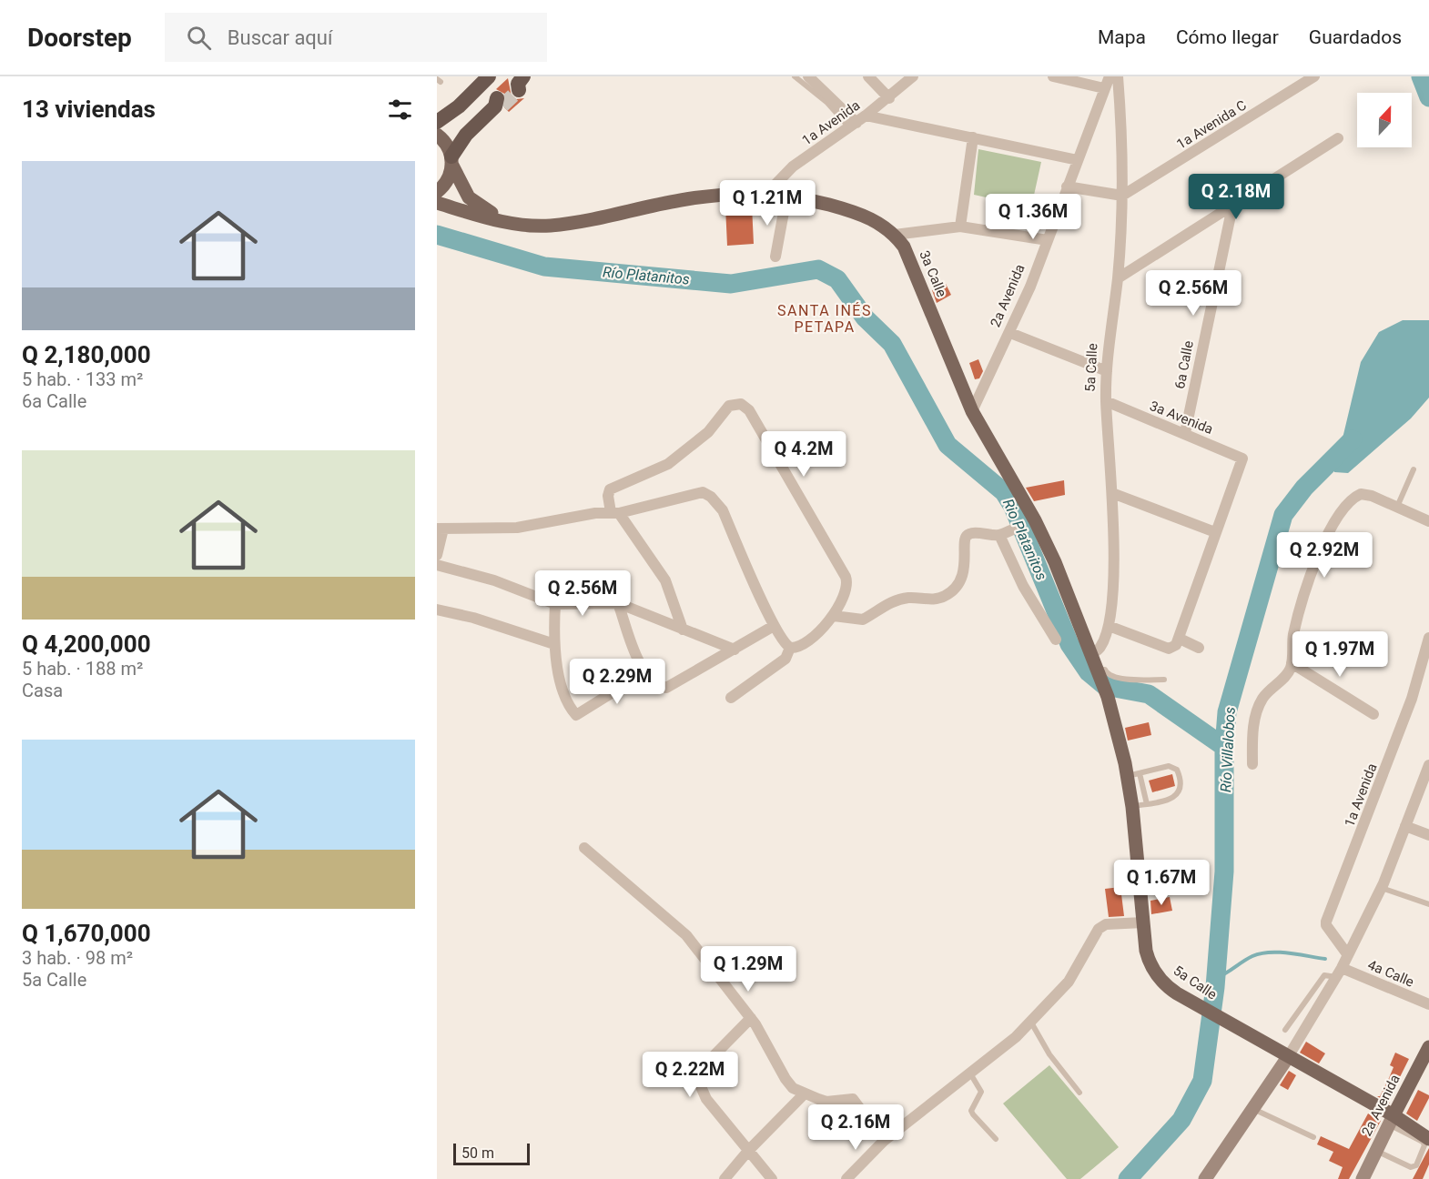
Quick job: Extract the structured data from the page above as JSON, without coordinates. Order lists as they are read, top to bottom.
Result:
{
  "streets": {
    "main road": ["3a Calle", "2a Avenida", "5a Calle"],
    "street": [
      "1a Avenida",
      "1a Avenida C",
      "6a Calle",
      "3a Avenida",
      "4a Calle"
    ]
  },
  "crossings": [
    ["1a Avenida", "3a Calle"],
    ["1a Avenida C", "5a Calle"],
    ["3a Calle", "2a Avenida"],
    ["3a Calle", "5a Calle"],
    ["2a Avenida", "5a Calle"],
    ["6a Calle", "3a Avenida"],
    ["5a Calle", "3a Avenida"]
  ],
  "districts": ["SANTA INÉS PETAPA"],
  "water": ["Río Platanitos", "Rio Platanitos", "Río Villalobos"],
  "scale_bar": "50 m",
  "north": "top",
  "page": {
    "header": "Doorstep",
    "search": "Buscar aquí",
    "nav": ["Mapa", "Cómo llegar", "Guardados"],
    "heading": "13 viviendas",
    "list": [
      {
        "name": "Q 2,180,000",
        "note": "5 hab. · 133 m² · 6a Calle"
      },
      {
        "name": "Q 4,200,000",
        "note": "5 hab. · 188 m² · Casa"
      },
      {
        "name": "Q 1,670,000",
        "note": "3 hab. · 98 m² · 5a Calle"
      }
    ],
    "price": [
      "Q 2.18M",
      "Q 1.21M",
      "Q 1.36M",
      "Q 2.56M",
      "Q 4.2M",
      "Q 2.92M",
      "Q 2.56M",
      "Q 1.97M",
      "Q 2.29M",
      "Q 1.67M",
      "Q 1.29M",
      "Q 2.22M",
      "Q 2.16M"
    ],
    "scale": "50 m"
  }
}
